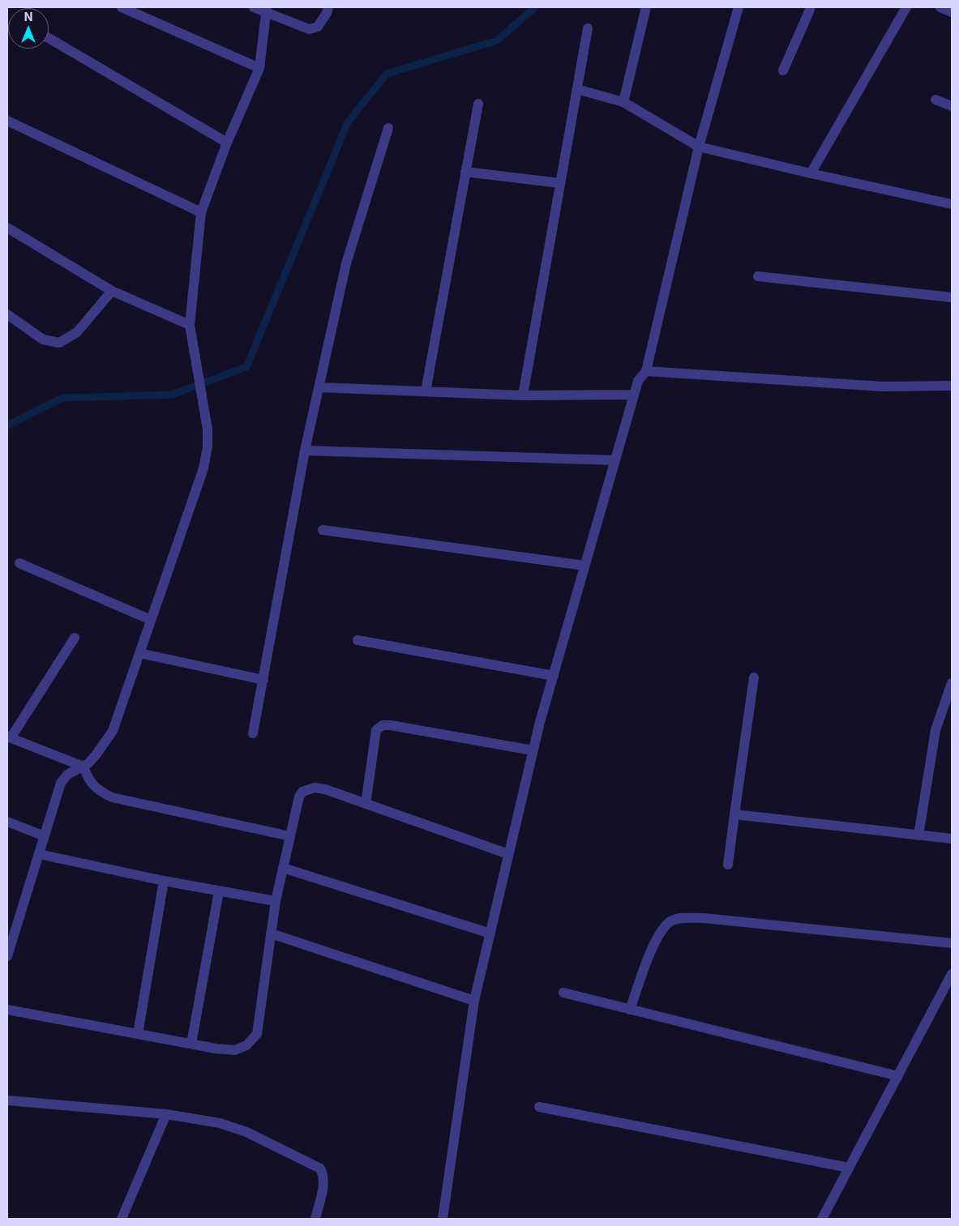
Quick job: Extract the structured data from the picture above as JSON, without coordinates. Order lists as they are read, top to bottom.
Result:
{
  "north": "top"
}
